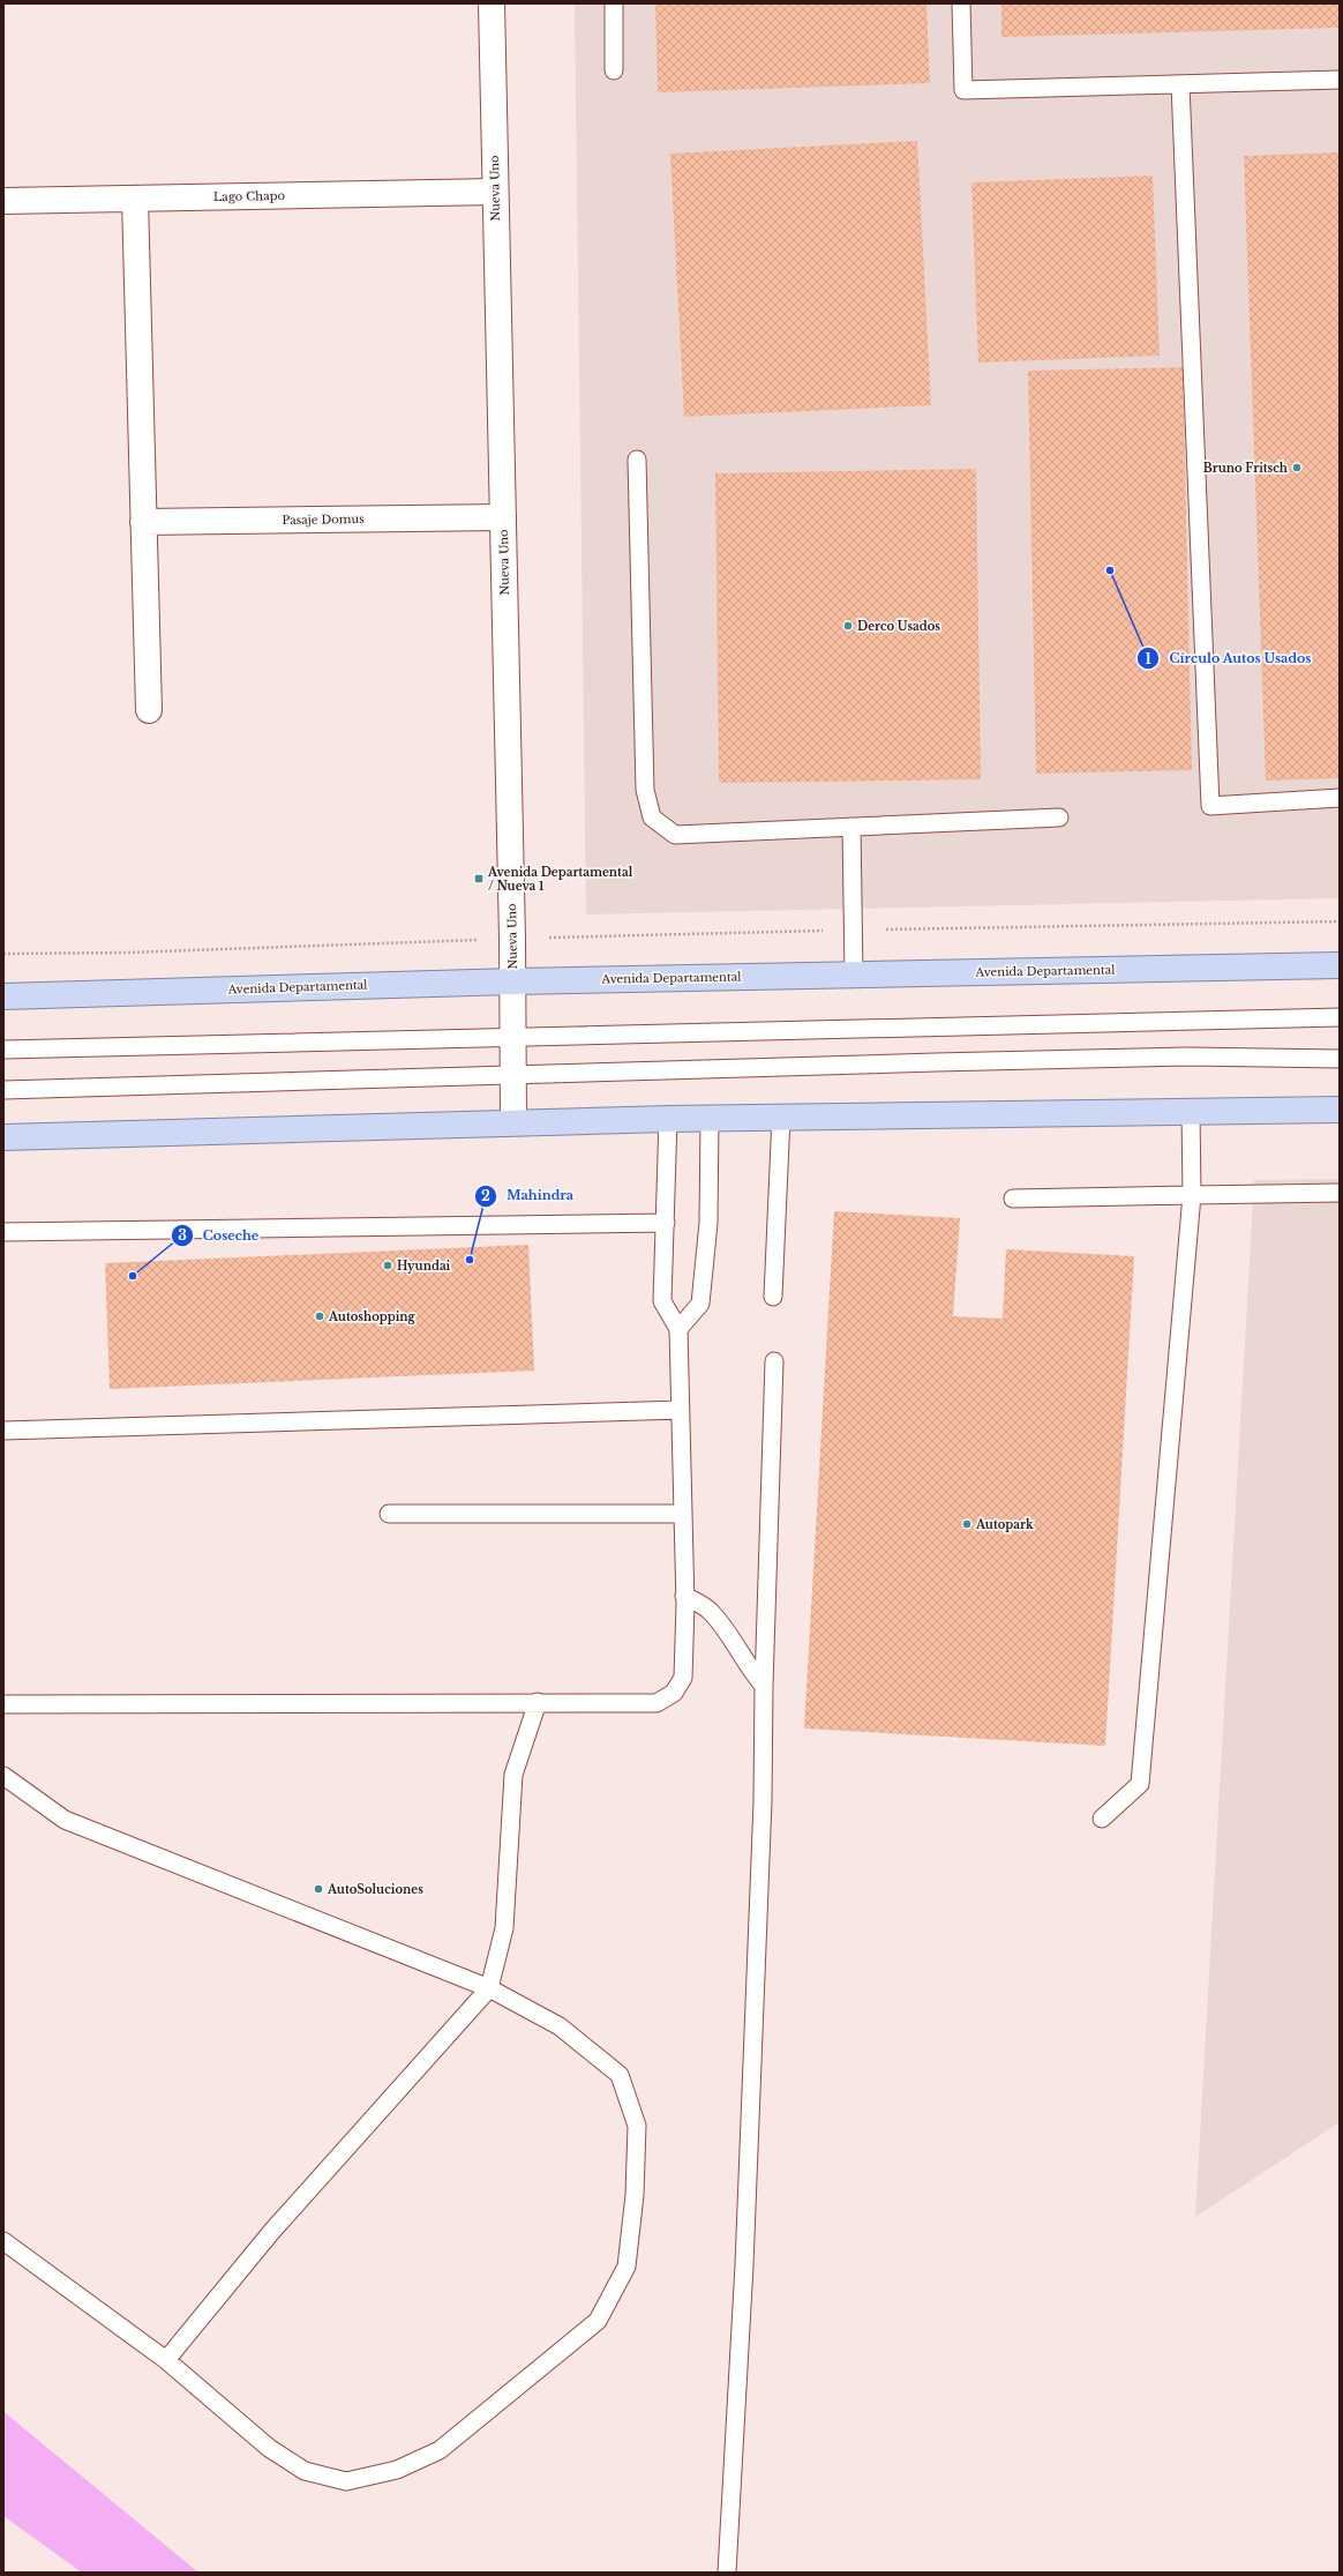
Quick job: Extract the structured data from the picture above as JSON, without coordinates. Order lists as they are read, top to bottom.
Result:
{
  "streets": {
    "main road": ["Avenida Departamental"],
    "street": ["Nueva Uno", "Lago Chapo", "Pasaje Domus"]
  },
  "crossings": [
    ["Nueva Uno", "Lago Chapo"],
    ["Nueva Uno", "Pasaje Domus"],
    ["Nueva Uno", "Avenida Departamental"]
  ],
  "places": {
    "other": [
      "Bruno Fritsch",
      "Círculo Autos Usados",
      "Derco Usados",
      "Mahindra",
      "Hyundai",
      "Coseche",
      "Autoshopping",
      "Autopark",
      "AutoSoluciones"
    ],
    "transit": ["Avenida Departamental / Nueva 1"]
  }
}
